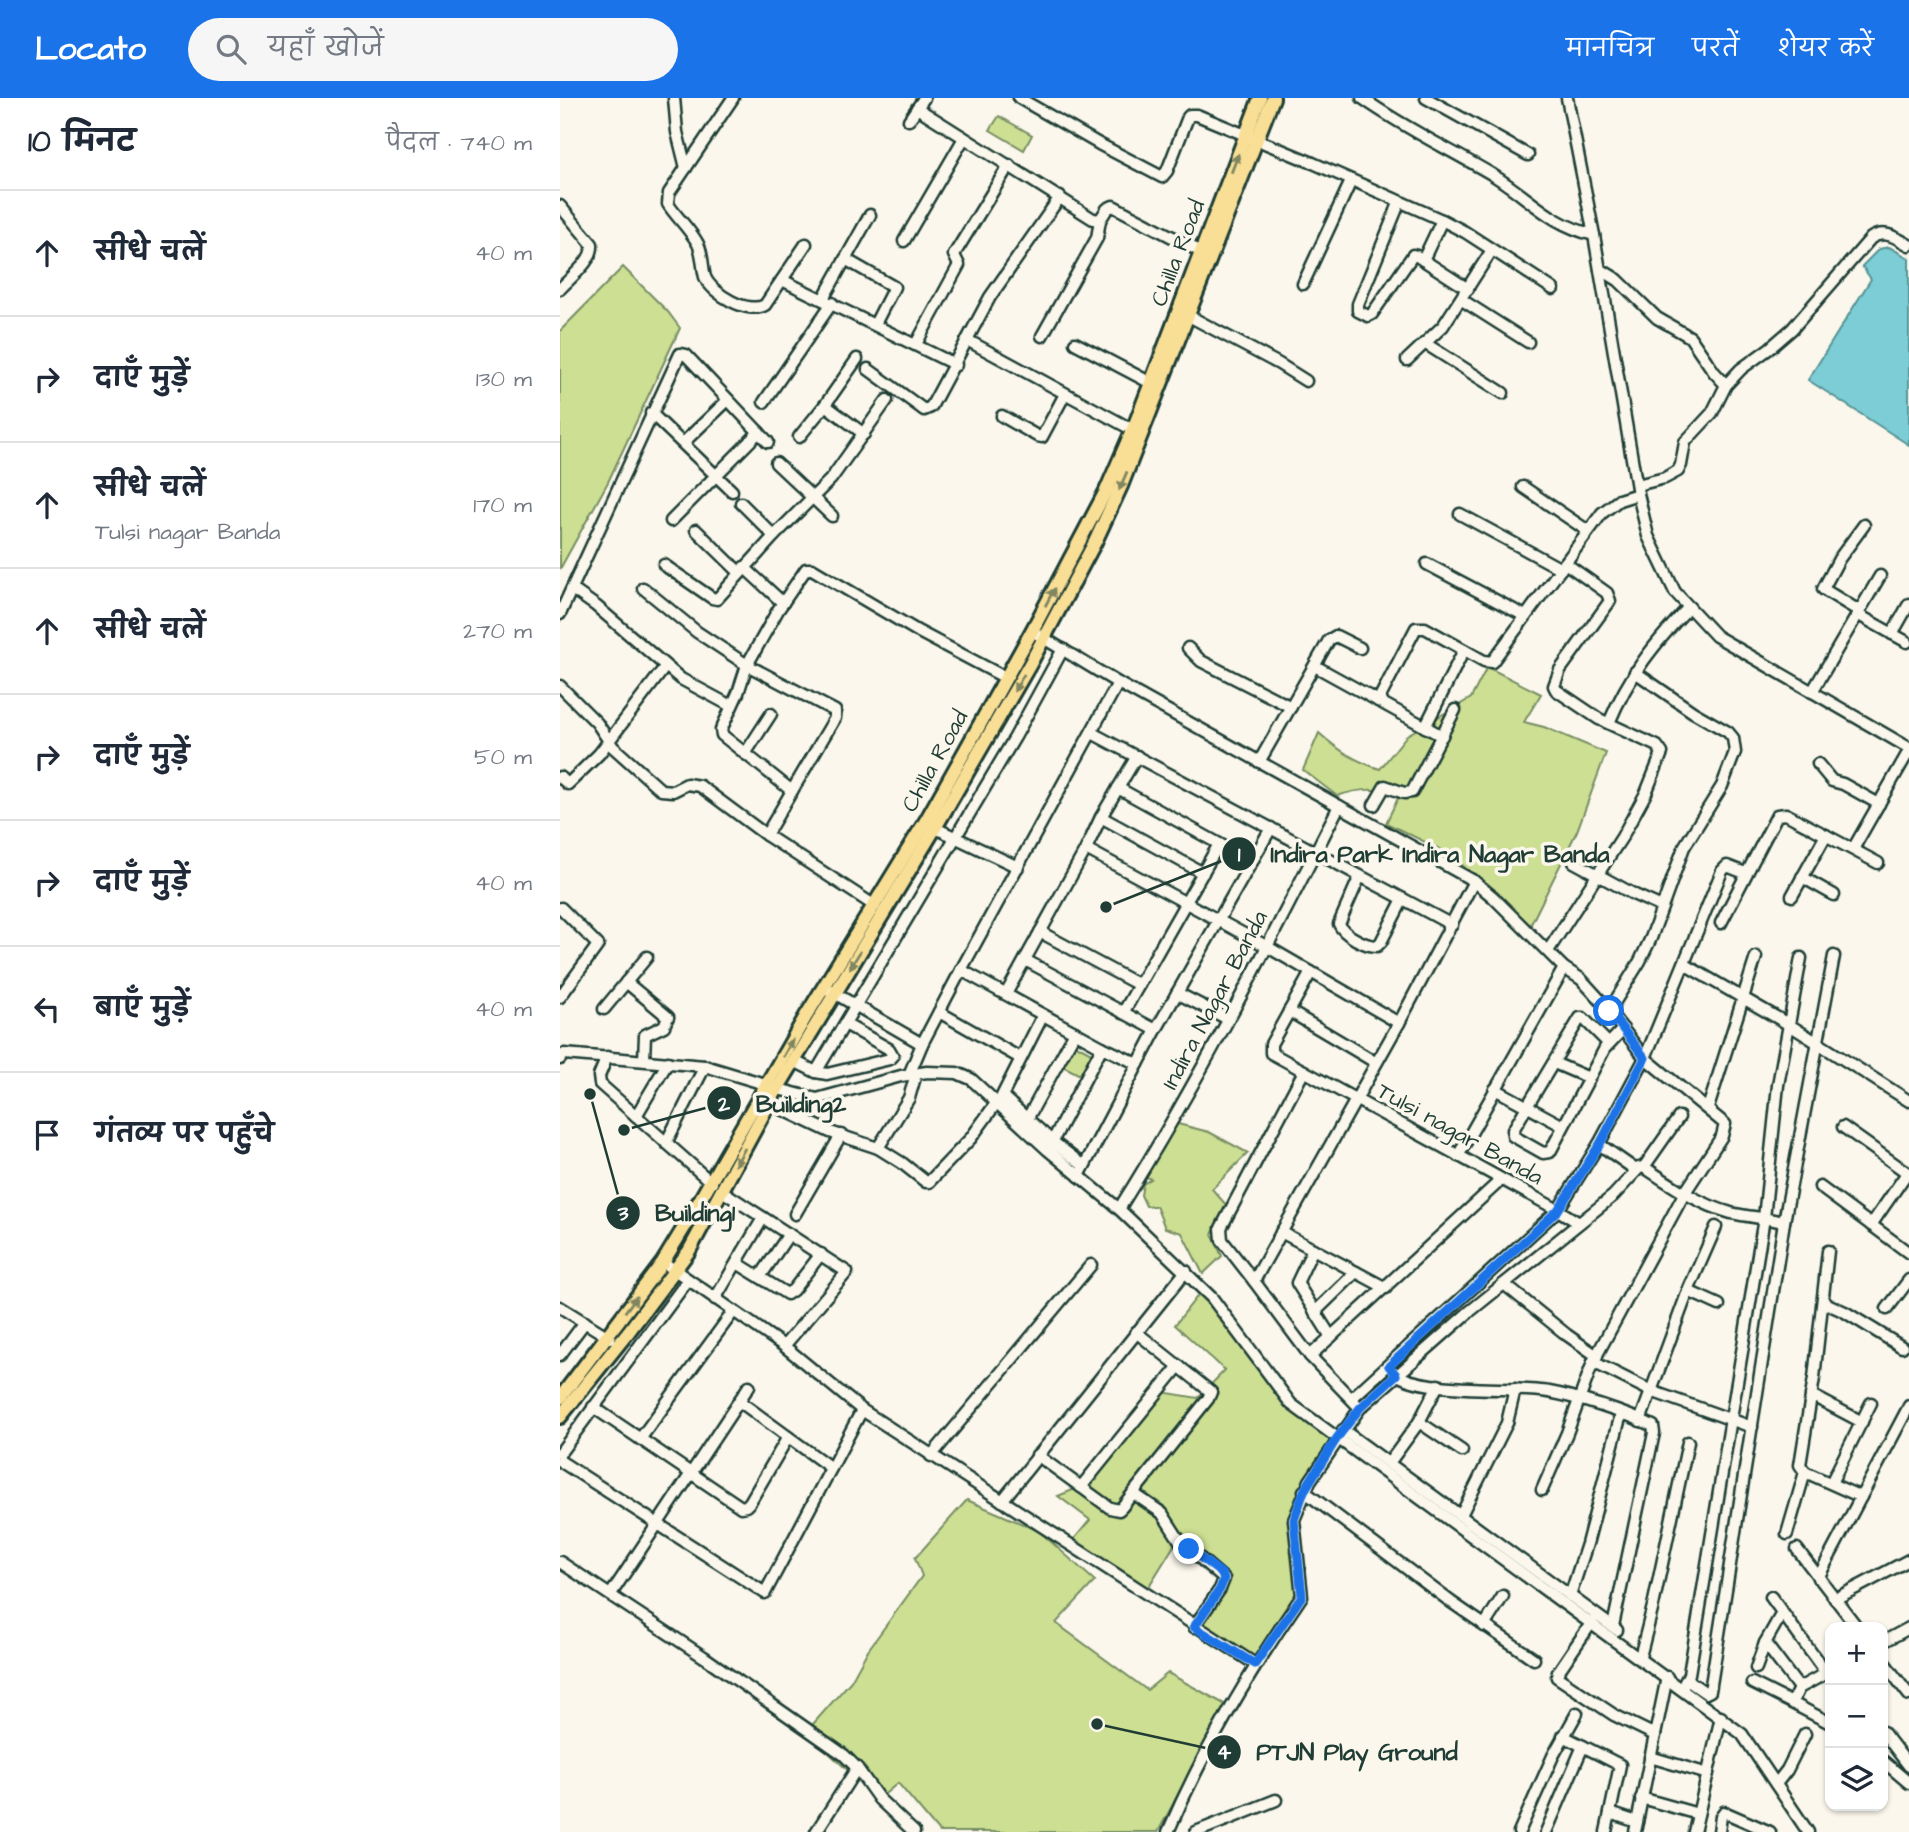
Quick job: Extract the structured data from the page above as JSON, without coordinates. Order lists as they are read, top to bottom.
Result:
{
  "streets": {
    "main road": ["Chilla Road"],
    "street": ["Indira Nagar Banda", "Tulsi nagar Banda"]
  },
  "places": [
    "Indira Park Indira Nagar Banda",
    "Building1",
    "Building2",
    "PTJN Play Ground"
  ],
  "page": {
    "header": "Locato",
    "search": "यहाँ खोजें",
    "nav": ["मानचित्र", "परतें", "शेयर करें"],
    "heading": ["10 मिनट", "पैदल · 740 m"],
    "list": [
      ["सीधे चलें", "40 m"],
      ["दाएँ मुड़ें", "130 m"],
      ["सीधे चलें", "Tulsi nagar Banda", "170 m"],
      ["सीधे चलें", "270 m"],
      ["दाएँ मुड़ें", "50 m"],
      ["दाएँ मुड़ें", "40 m"],
      ["बाएँ मुड़ें", "40 m"],
      "गंतव्य पर पहुँचे"
    ],
    "map_buttons": ["+", "−"]
  }
}
